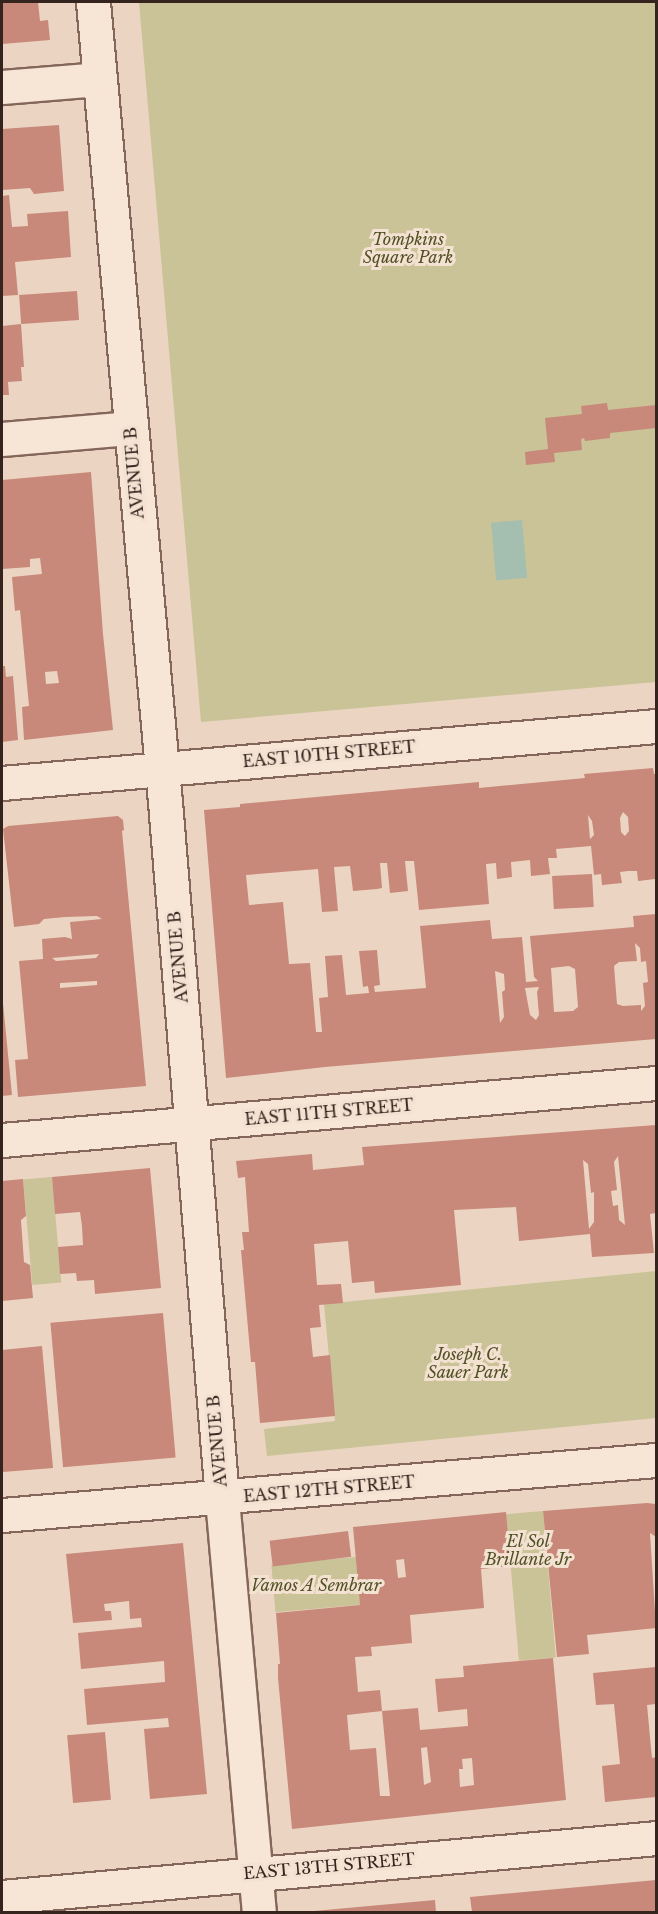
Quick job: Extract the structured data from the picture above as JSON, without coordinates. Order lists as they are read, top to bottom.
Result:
{
  "streets": {
    "street": [
      "AVENUE B",
      "EAST 10TH STREET",
      "EAST 11TH STREET",
      "EAST 12TH STREET",
      "EAST 13TH STREET"
    ]
  },
  "crossings": [
    ["AVENUE B", "EAST 10TH STREET"],
    ["AVENUE B", "EAST 11TH STREET"],
    ["AVENUE B", "EAST 12TH STREET"],
    ["AVENUE B", "EAST 13TH STREET"]
  ],
  "parks": [
    "Tompkins Square Park",
    "Joseph C. Sauer Park",
    "El Sol Brillante Jr",
    "Vamos A Sembrar"
  ]
}
